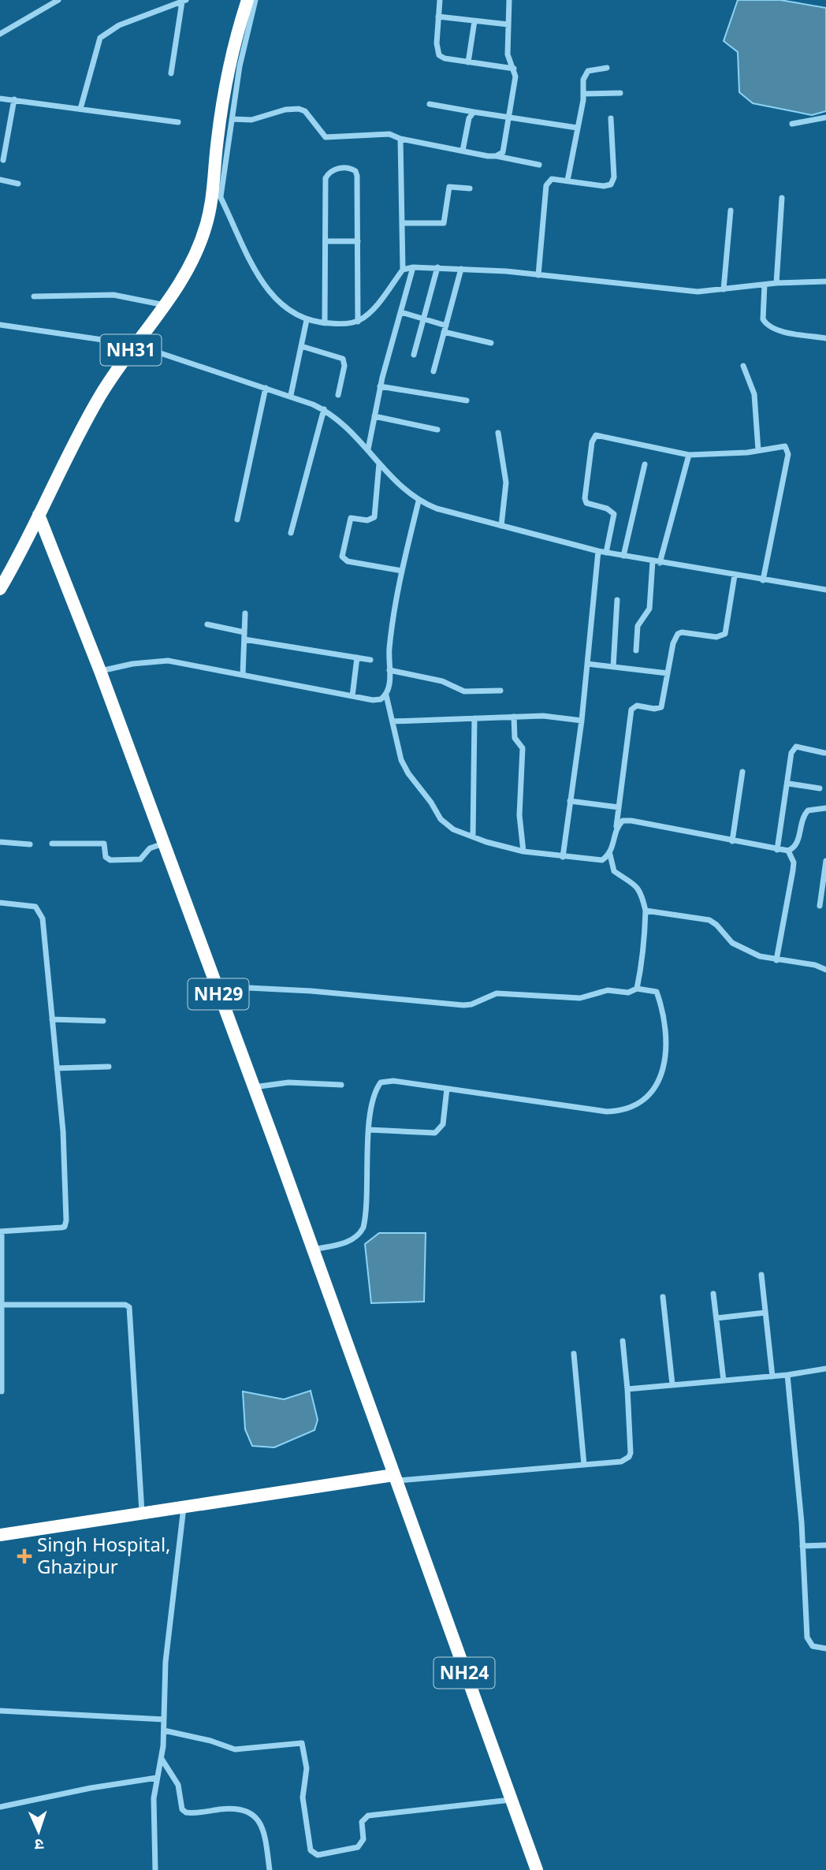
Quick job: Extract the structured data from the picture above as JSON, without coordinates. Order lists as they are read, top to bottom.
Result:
{
  "streets": {
    "highway": ["NH31", "NH29", "NH24"]
  },
  "crossings": [
    ["NH31", "NH29"],
    ["NH29", "NH24"]
  ],
  "places": {
    "health": ["Singh Hospital, Ghazipur"]
  },
  "north": "bottom"
}
